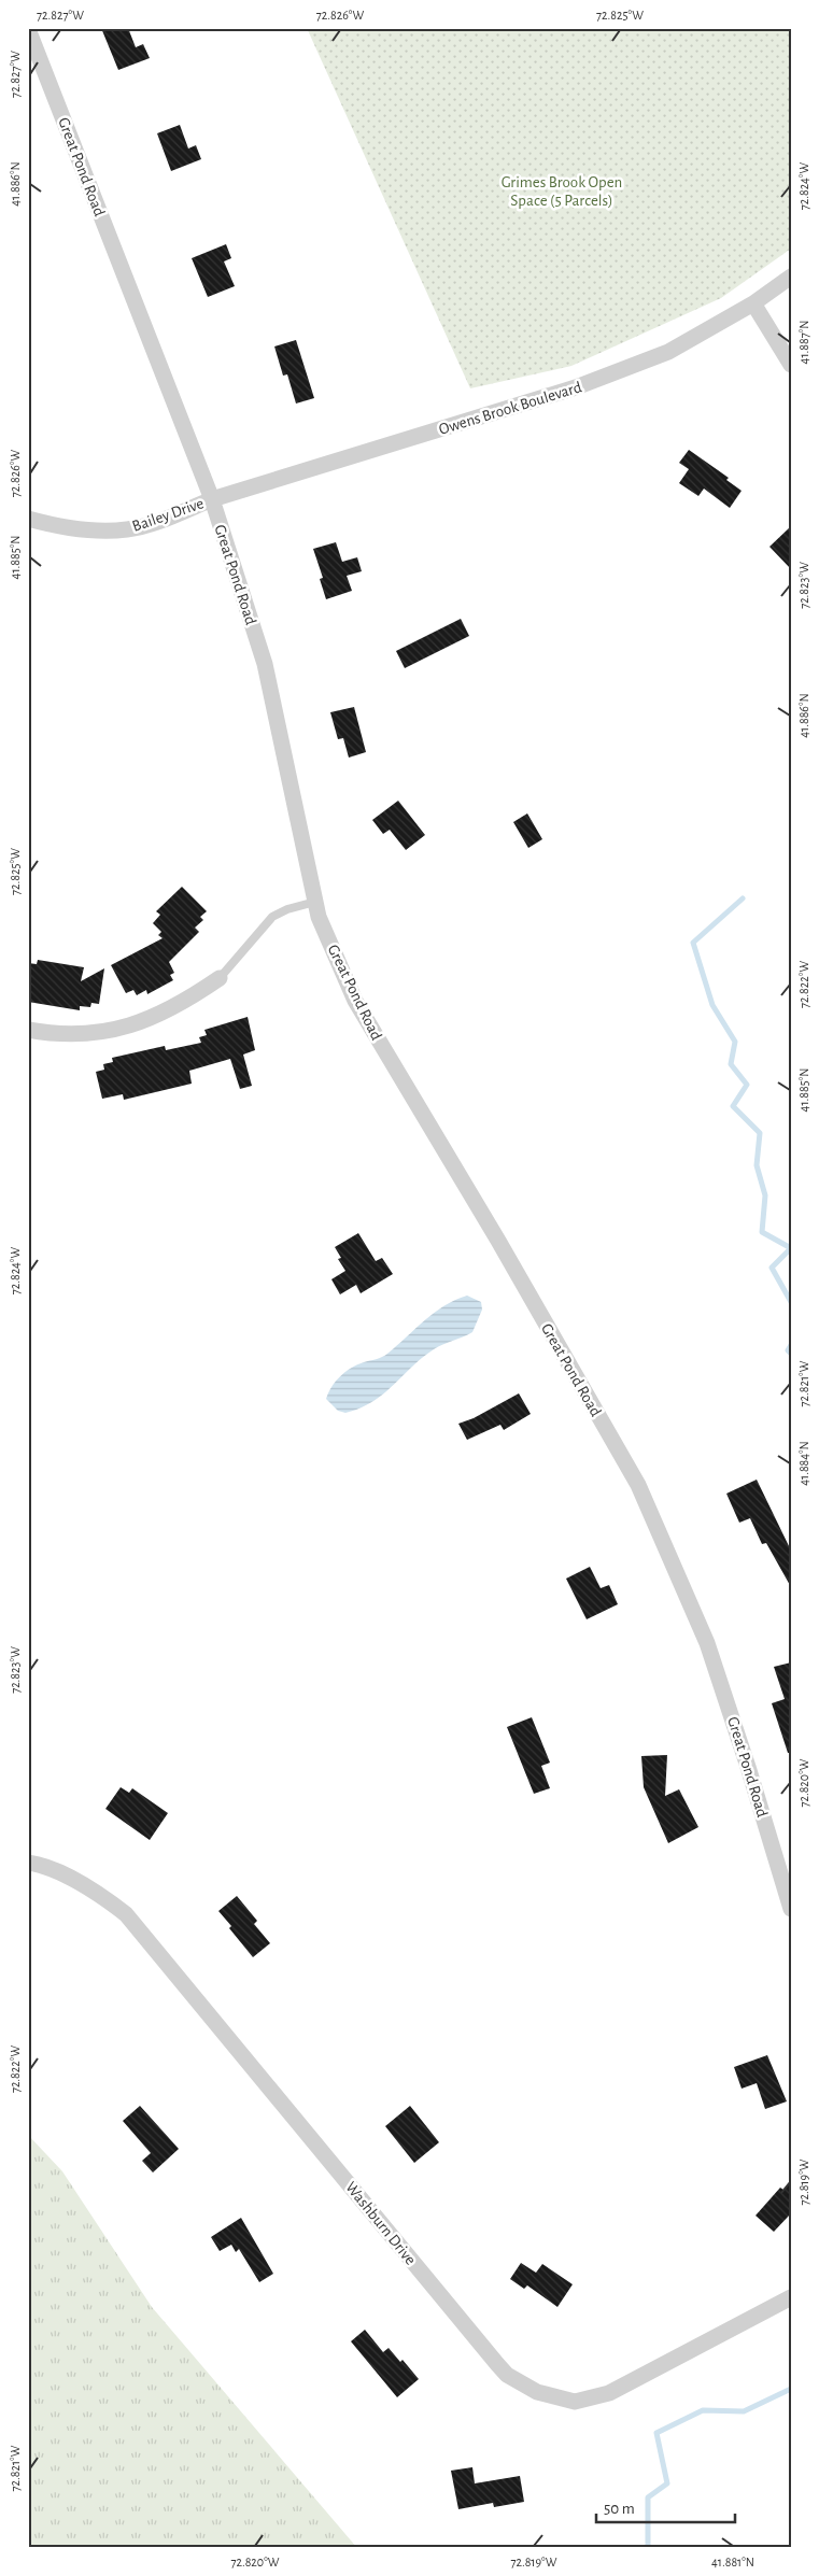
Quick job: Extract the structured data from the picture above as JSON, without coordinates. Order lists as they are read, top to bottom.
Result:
{
  "streets": {
    "street": [
      "Great Pond Road",
      "Owens Brook Boulevard",
      "Bailey Drive",
      "Washburn Drive"
    ]
  },
  "crossings": [
    ["Great Pond Road", "Owens Brook Boulevard"],
    ["Great Pond Road", "Bailey Drive"],
    ["Owens Brook Boulevard", "Bailey Drive"]
  ],
  "parks": ["Grimes Brook Open Space (5 Parcels)"],
  "scale_bar": "50 m",
  "coordinates": [
    "72.827°W",
    "72.826°W",
    "72.825°W",
    "41.886°N",
    "72.824°W",
    "41.887°N",
    "41.885°N",
    "72.823°W",
    "72.822°W",
    "72.821°W",
    "41.884°N",
    "72.820°W",
    "72.819°W",
    "41.881°N"
  ]
}
